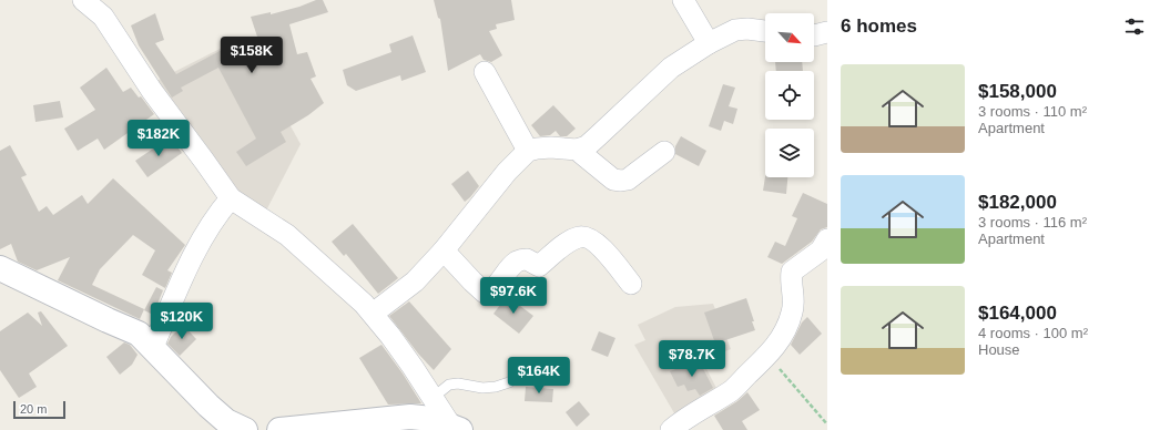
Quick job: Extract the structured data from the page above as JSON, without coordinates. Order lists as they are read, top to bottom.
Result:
{
  "scale_bar": "20 m",
  "north": "bottom right",
  "page": {
    "heading": "6 homes",
    "price": [
      "$158K",
      "$182K",
      "$97.6K",
      "$120K",
      "$78.7K",
      "$164K"
    ],
    "list": [
      {
        "name": "$158,000",
        "note": "3 rooms · 110 m² · Apartment"
      },
      {
        "name": "$182,000",
        "note": "3 rooms · 116 m² · Apartment"
      },
      {
        "name": "$164,000",
        "note": "4 rooms · 100 m² · House"
      }
    ],
    "scale": "20 m"
  }
}
